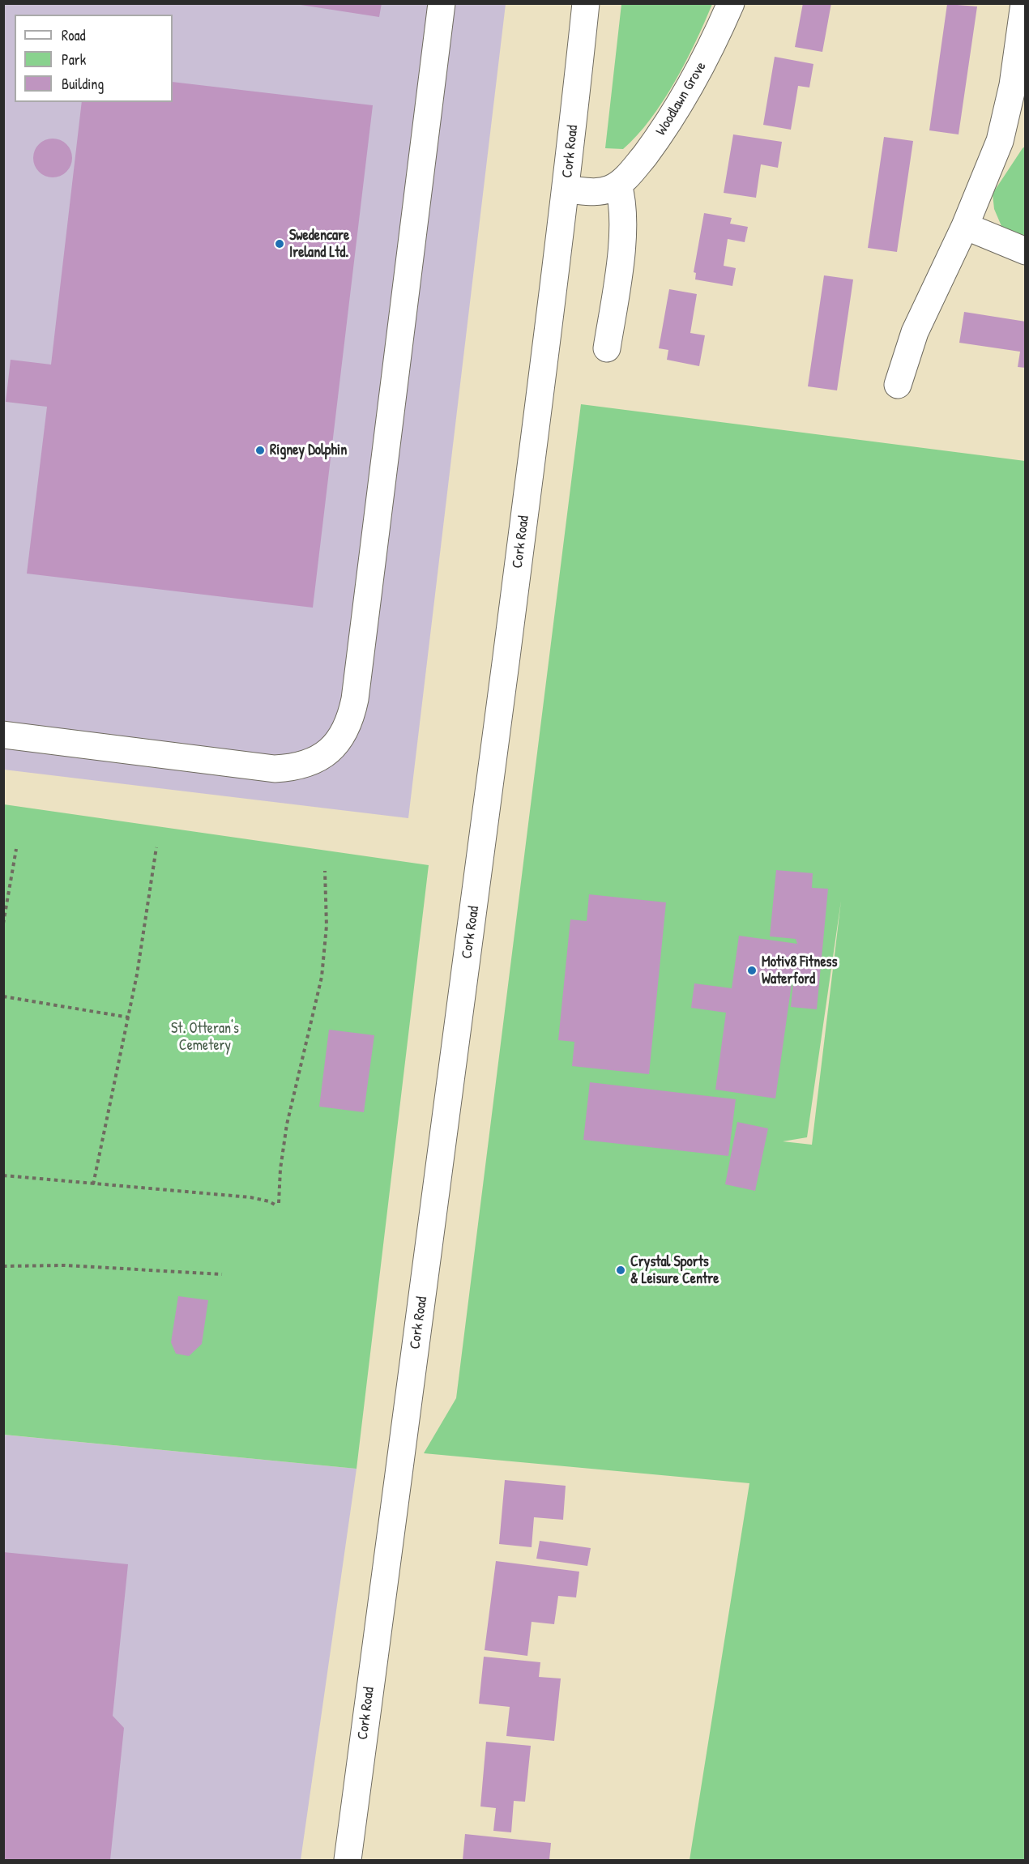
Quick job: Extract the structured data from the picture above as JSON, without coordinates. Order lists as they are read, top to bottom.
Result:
{
  "streets": {
    "main road": ["Woodlawn Grove", "Cork Road"]
  },
  "crossings": [
    ["Woodlawn Grove", "Cork Road"]
  ],
  "parks": ["St. Otteran's Cemetery"],
  "places": [
    "Swedencare Ireland Ltd.",
    "Rigney Dolphin",
    "Motiv8 Fitness Waterford",
    "Crystal Sports & Leisure Centre"
  ],
  "legend": ["Road", "Park", "Building"]
}
